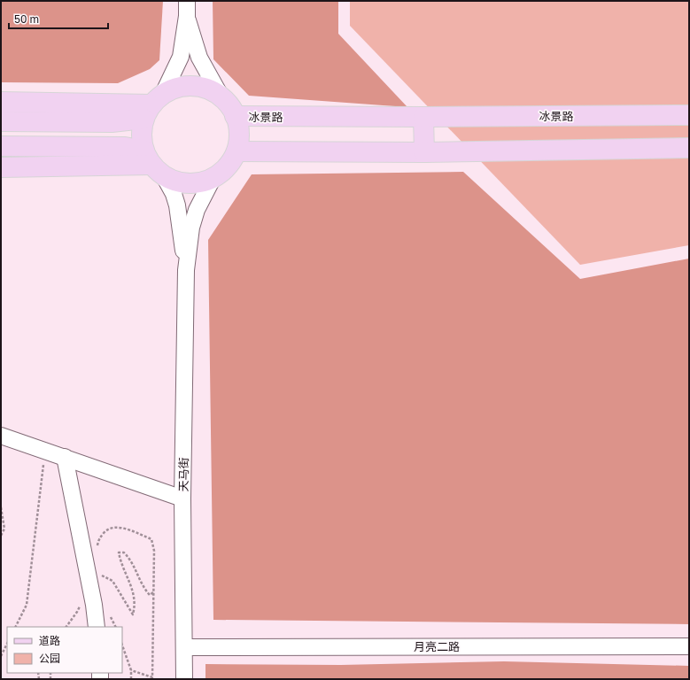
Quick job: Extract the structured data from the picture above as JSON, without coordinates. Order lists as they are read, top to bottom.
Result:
{
  "streets": {
    "main road": ["冰景路"],
    "street": ["天马街", "月亮二路"]
  },
  "crossings": [
    ["天马街", "月亮二路"]
  ],
  "legend": ["道路", "公园"],
  "scale_bar": "50 m"
}
